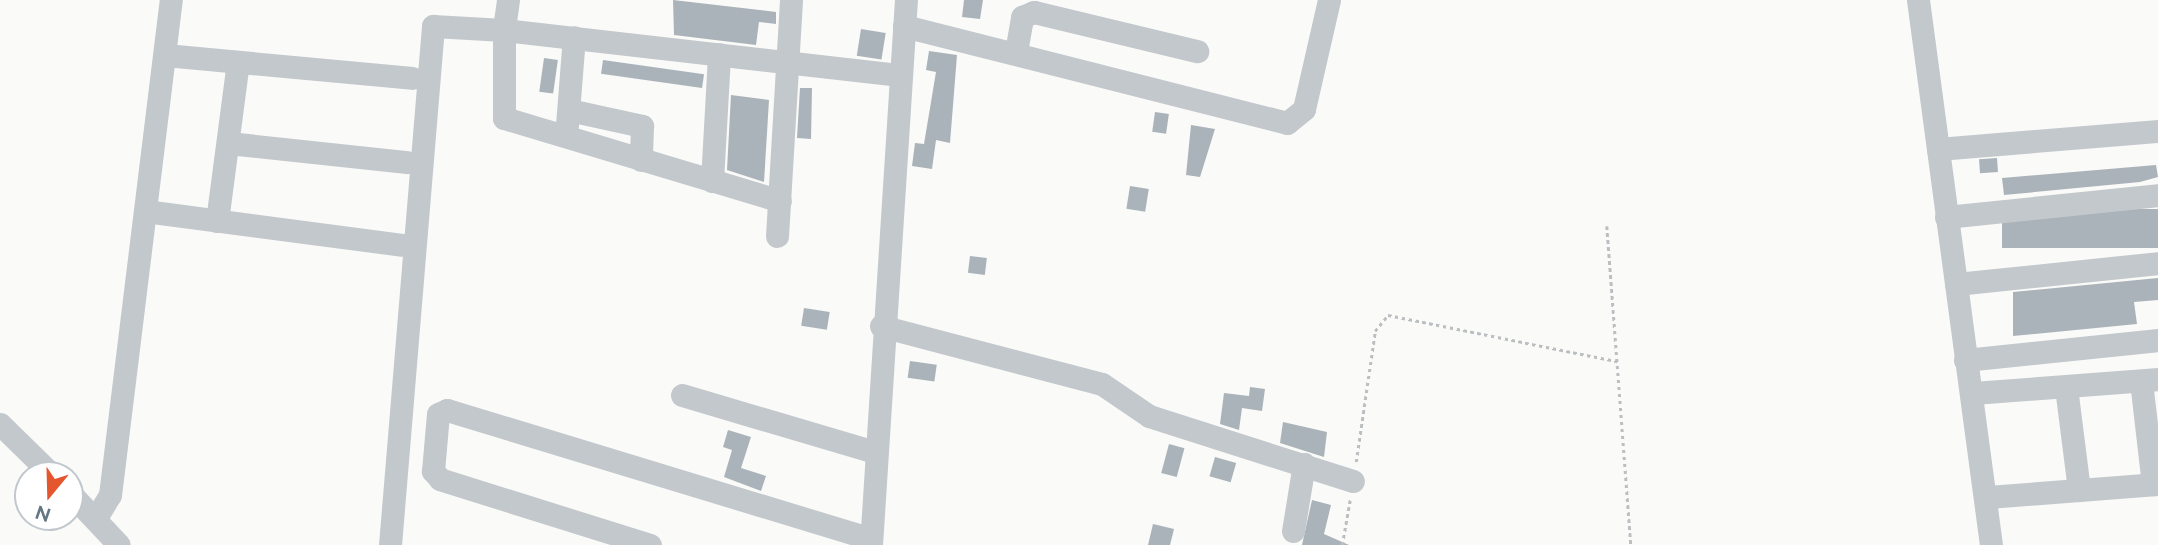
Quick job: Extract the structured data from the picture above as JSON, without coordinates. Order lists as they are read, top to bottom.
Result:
{
  "north": "bottom"
}
